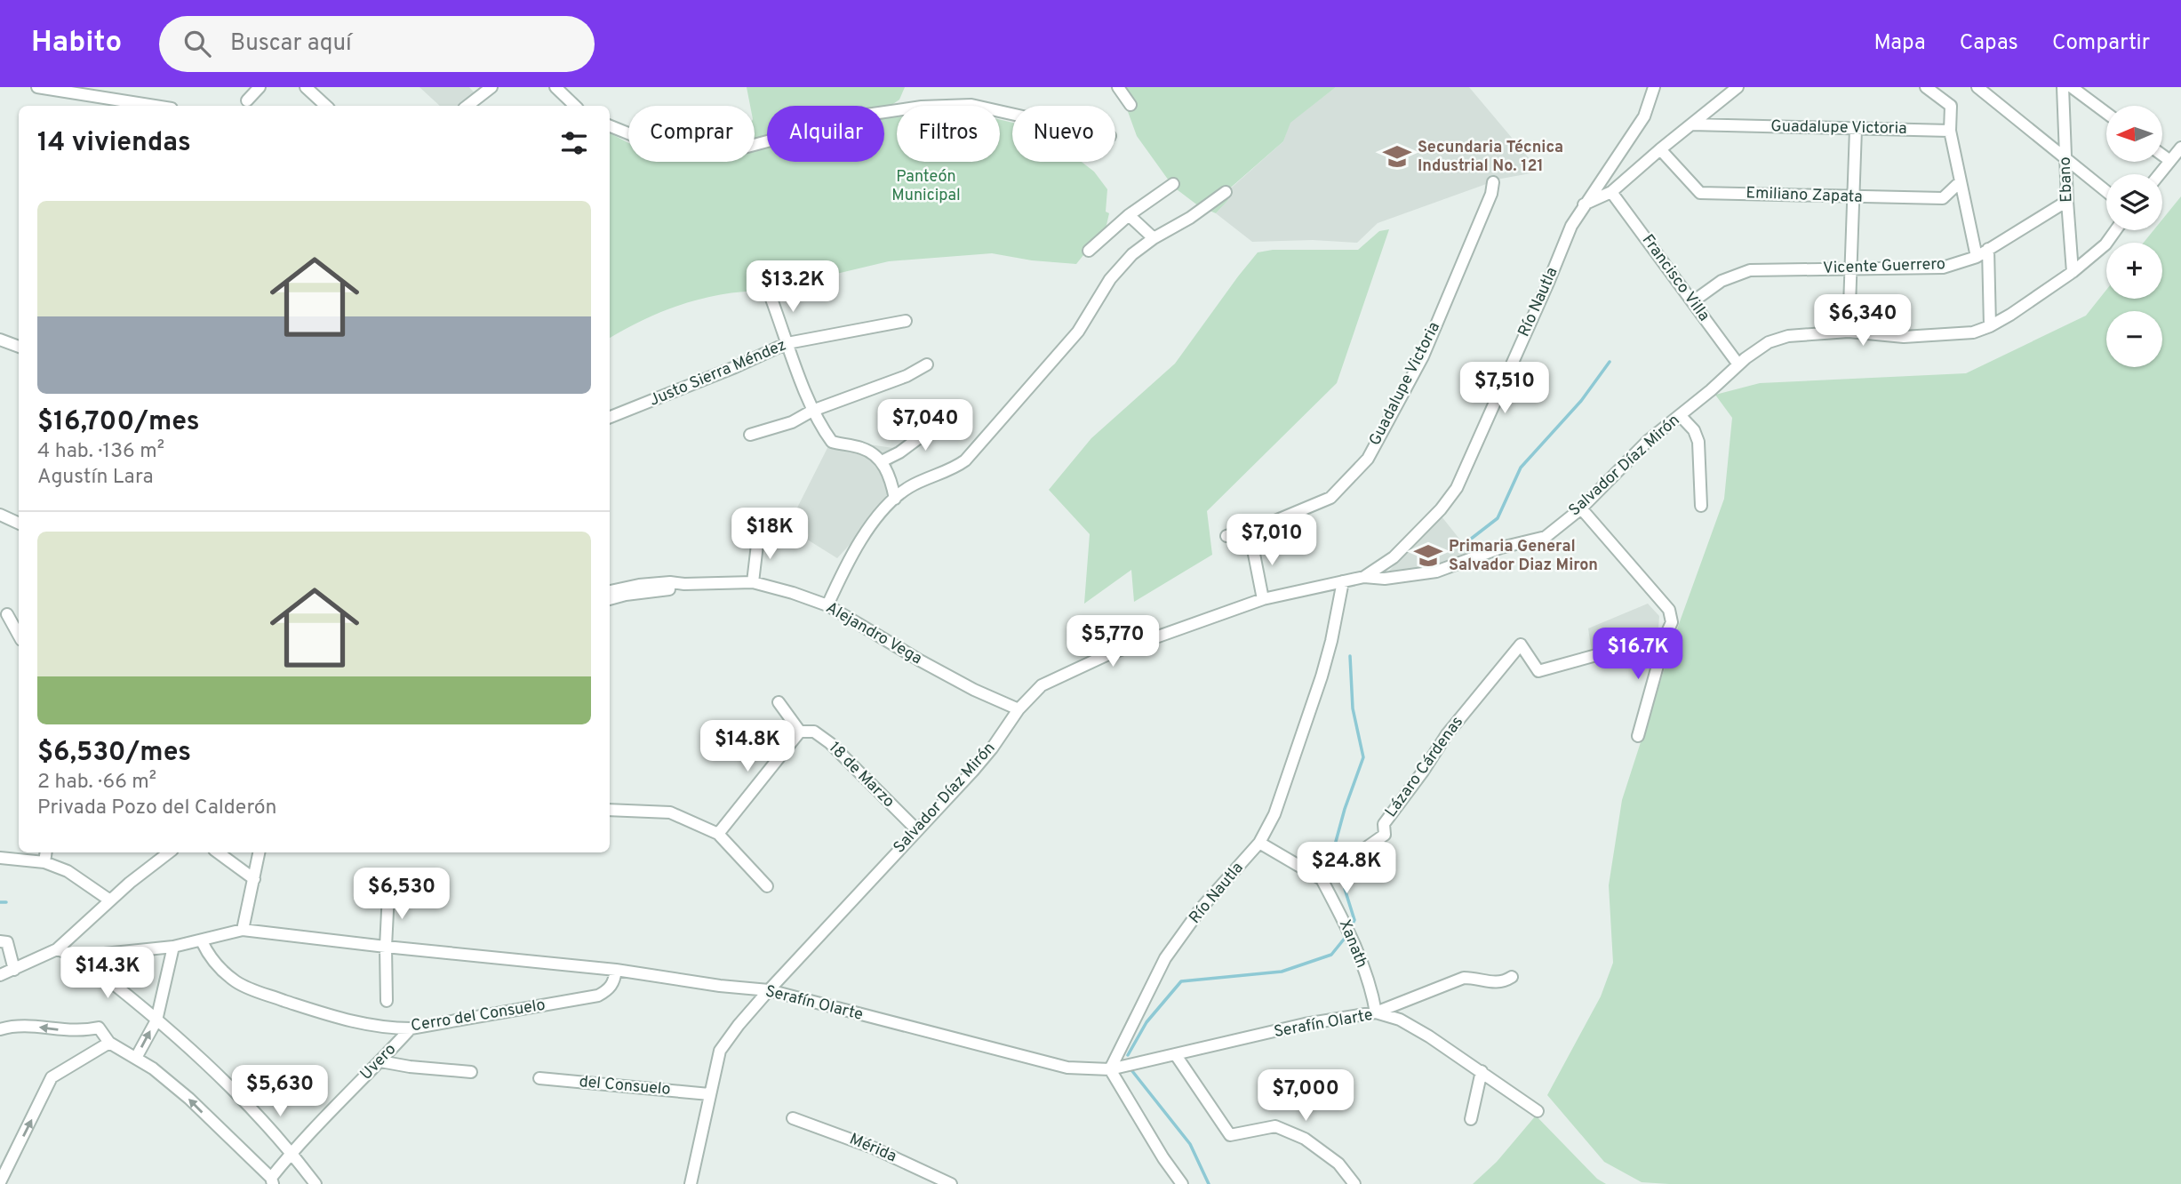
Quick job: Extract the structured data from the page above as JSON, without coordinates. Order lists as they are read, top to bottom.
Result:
{
  "streets": {
    "street": [
      "Guadalupe Victoria",
      "Ebano",
      "Emiliano Zapata",
      "Vicente Guerrero",
      "Francisco Villa",
      "Río Nautla",
      "Justo Sierra Méndez",
      "Salvador Díaz Mirón",
      "Alejandro Vega",
      "Lázaro Cárdenas",
      "18 de Marzo",
      "Xanath",
      "Serafín Olarte",
      "Cerro del Consuelo",
      "Uvero",
      "del Consuelo",
      "Mérida"
    ]
  },
  "crossings": [
    ["Ebano", "Vicente Guerrero"],
    ["Ebano", "Salvador Díaz Mirón"],
    ["Vicente Guerrero", "Francisco Villa"],
    ["Francisco Villa", "Salvador Díaz Mirón"],
    ["Río Nautla", "Salvador Díaz Mirón"],
    ["Río Nautla", "Serafín Olarte"],
    ["Salvador Díaz Mirón", "Alejandro Vega"],
    ["Salvador Díaz Mirón", "18 de Marzo"],
    ["Salvador Díaz Mirón", "Serafín Olarte"],
    ["Salvador Díaz Mirón", "del Consuelo"],
    ["Lázaro Cárdenas", "Xanath"],
    ["Xanath", "Serafín Olarte"],
    ["Serafín Olarte", "Cerro del Consuelo"],
    ["Cerro del Consuelo", "Uvero"]
  ],
  "parks": ["Panteón Municipal"],
  "places": {
    "school or university": ["Secundaria Técnica Industrial No. 121", "Primaria General Salvador Diaz Miron"]
  },
  "north": "left",
  "page": {
    "header": "Habito",
    "search": "Buscar aquí",
    "nav": ["Mapa", "Capas", "Compartir"],
    "map_buttons": ["+", "−"],
    "chip": [
      "Comprar",
      "Alquilar",
      "Filtros",
      "Nuevo"
    ],
    "heading": "14 viviendas",
    "list": [
      {
        "name": "$16,700/mes",
        "note": "4 hab. · 136 m² · Agustín Lara"
      },
      {
        "name": "$6,530/mes",
        "note": "2 hab. · 66 m² · Privada Pozo del Calderón"
      }
    ],
    "price": [
      "$13.2K",
      "$6,340",
      "$7,510",
      "$7,040",
      "$18K",
      "$7,010",
      "$5,770",
      "$16.7K",
      "$14.8K",
      "$24.8K",
      "$6,530",
      "$14.3K",
      "$5,630",
      "$7,000"
    ]
  }
}
